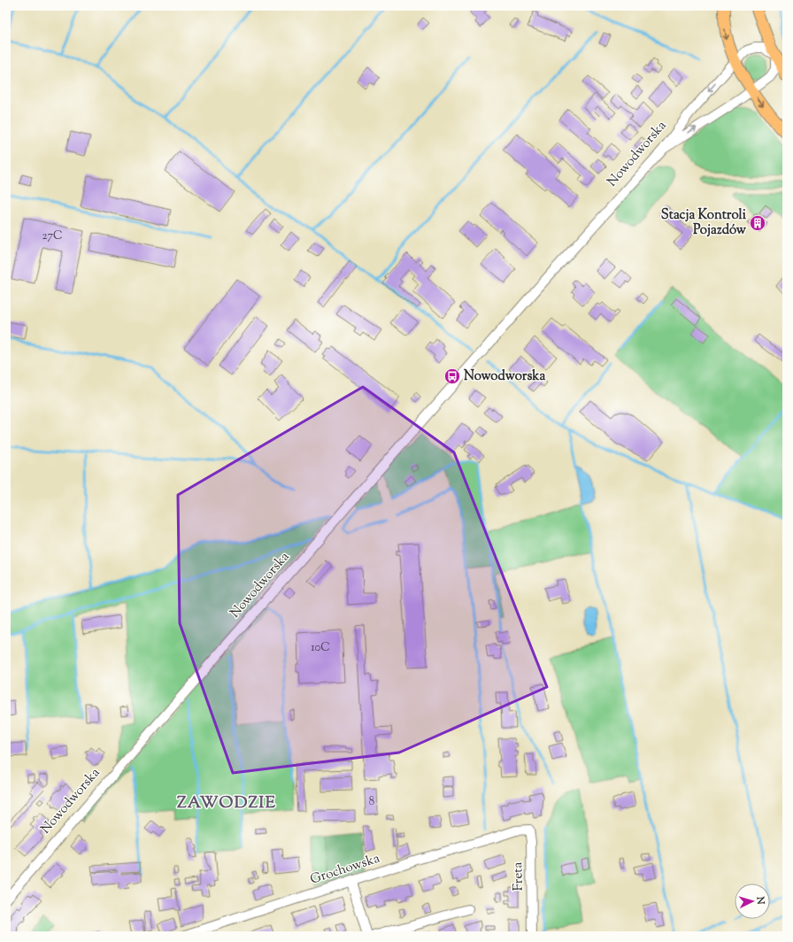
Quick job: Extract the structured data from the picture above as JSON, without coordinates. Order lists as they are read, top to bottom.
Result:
{
  "streets": {
    "street": ["Nowodworska", "Grochowska", "Freta"]
  },
  "crossings": [
    ["Grochowska", "Freta"]
  ],
  "districts": ["ZAWODZIE"],
  "places": {
    "building": ["Stacja Kontroli Pojazdów"],
    "bus stop": ["Nowodworska"]
  },
  "house_numbers": ["27C", "10C", "8"],
  "north": "right"
}
